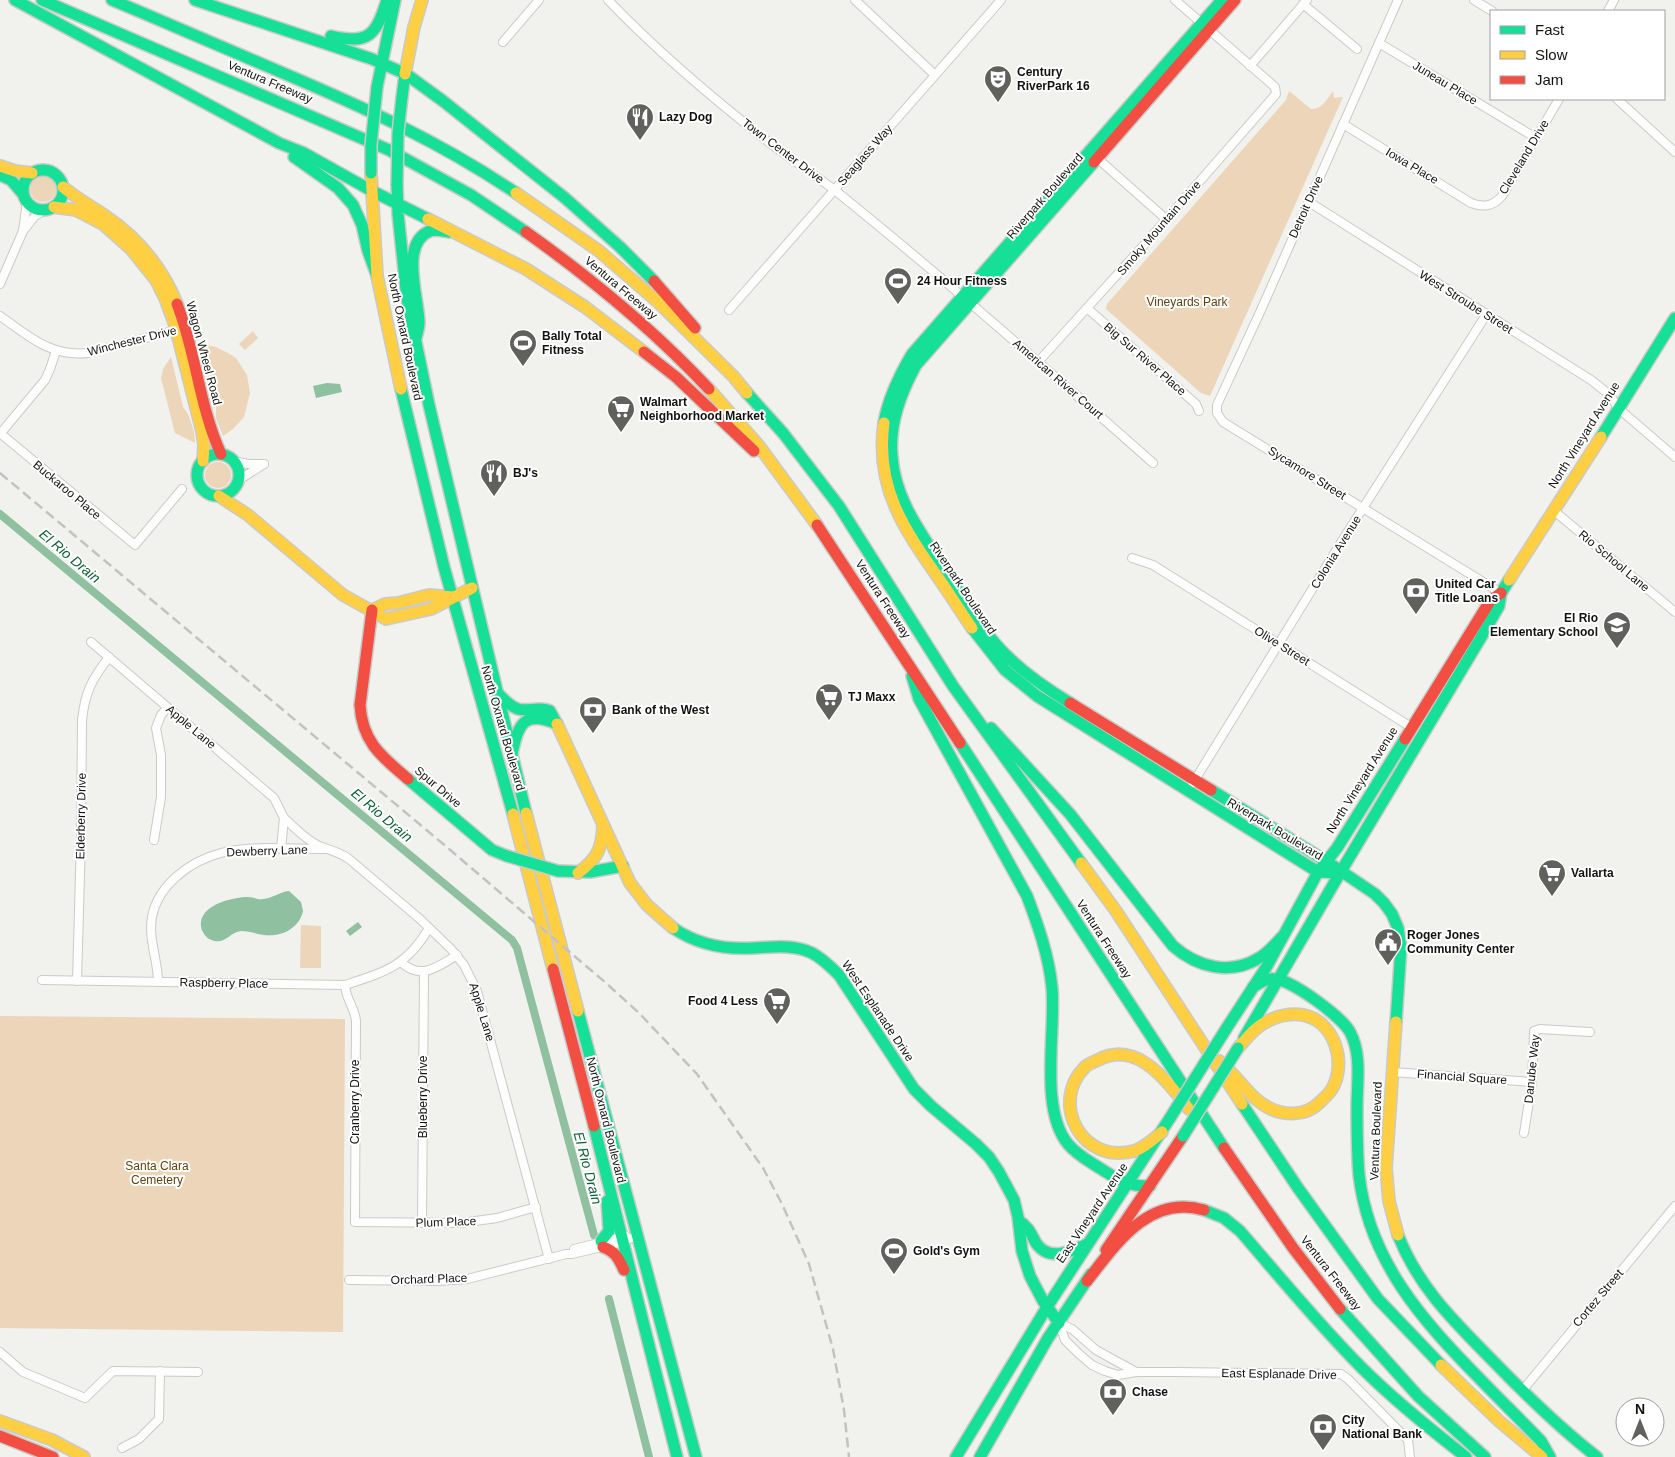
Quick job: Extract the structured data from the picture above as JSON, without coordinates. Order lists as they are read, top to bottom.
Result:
{
  "streets": {
    "main road": [
      "Ventura Freeway",
      "Riverpark Boulevard",
      "North Oxnard Boulevard",
      "Wagon Wheel Road",
      "North Vineyard Avenue",
      "Spur Drive",
      "West Esplanade Drive",
      "Ventura Boulevard",
      "East Vineyard Avenue"
    ],
    "street": [
      "Juneau Place",
      "Town Center Drive",
      "Seaglass Way",
      "Cleveland Drive",
      "Iowa Place",
      "Detroit Drive",
      "Smoky Mountain Drive",
      "West Stroube Street",
      "Winchester Drive",
      "Big Sur River Place",
      "American River Court",
      "Sycamore Street",
      "Buckaroo Place",
      "Colonia Avenue",
      "Rio School Lane",
      "Olive Street",
      "Apple Lane",
      "Elderberry Drive",
      "Dewberry Lane",
      "Raspberry Place",
      "Danube Way",
      "Financial Square",
      "Blueberry Drive",
      "Cranberry Drive",
      "Plum Place",
      "Orchard Place",
      "Cortez Street",
      "East Esplanade Drive"
    ]
  },
  "crossings": [
    ["Juneau Place", "Cleveland Drive"],
    ["Juneau Place", "Detroit Drive"],
    ["Town Center Drive", "Seaglass Way"],
    ["Town Center Drive", "Riverpark Boulevard"],
    ["Town Center Drive", "American River Court"],
    ["Cleveland Drive", "Iowa Place"],
    ["Iowa Place", "Detroit Drive"],
    ["Riverpark Boulevard", "American River Court"],
    ["Riverpark Boulevard", "North Vineyard Avenue"],
    ["Riverpark Boulevard", "Colonia Avenue"],
    ["Riverpark Boulevard", "Ventura Boulevard"],
    ["Detroit Drive", "West Stroube Street"],
    ["Detroit Drive", "Sycamore Street"],
    ["Smoky Mountain Drive", "Big Sur River Place"],
    ["Smoky Mountain Drive", "American River Court"],
    ["West Stroube Street", "North Vineyard Avenue"],
    ["West Stroube Street", "Colonia Avenue"],
    ["North Oxnard Boulevard", "Orchard Place"],
    ["Winchester Drive", "Wagon Wheel Road"],
    ["North Vineyard Avenue", "Sycamore Street"],
    ["North Vineyard Avenue", "Rio School Lane"],
    ["North Vineyard Avenue", "Olive Street"],
    ["North Vineyard Avenue", "East Vineyard Avenue"],
    ["Sycamore Street", "Colonia Avenue"],
    ["Colonia Avenue", "Olive Street"],
    ["Apple Lane", "Elderberry Drive"],
    ["Apple Lane", "Dewberry Lane"],
    ["Apple Lane", "Raspberry Place"],
    ["Apple Lane", "Plum Place"],
    ["Apple Lane", "Orchard Place"],
    ["Spur Drive", "West Esplanade Drive"],
    ["Elderberry Drive", "Raspberry Place"],
    ["Dewberry Lane", "Raspberry Place"],
    ["Raspberry Place", "Cranberry Drive"],
    ["West Esplanade Drive", "East Vineyard Avenue"],
    ["West Esplanade Drive", "East Esplanade Drive"],
    ["Danube Way", "Financial Square"],
    ["Financial Square", "Ventura Boulevard"],
    ["Blueberry Drive", "Plum Place"],
    ["Cranberry Drive", "Plum Place"],
    ["Ventura Boulevard", "Cortez Street"]
  ],
  "water": ["El Rio Drain"],
  "parks": ["Vineyards Park", "Santa Clara Cemetery"],
  "places": {
    "theatre": ["Century RiverPark 16"],
    "restaurant": ["Lazy Dog", "BJ's"],
    "sports": ["24 Hour Fitness", "Bally Total Fitness", "Gold's Gym"],
    "supermarket": [
      "Walmart Neighborhood Market",
      "TJ Maxx",
      "Vallarta",
      "Food 4 Less"
    ],
    "bank": [
      "United Car Title Loans",
      "Bank of the West",
      "Chase",
      "City National Bank"
    ],
    "school or university": ["El Rio Elementary School"],
    "public building": ["Roger Jones Community Center"]
  },
  "legend": ["Fast", "Slow", "Jam"],
  "north": "top"
}
